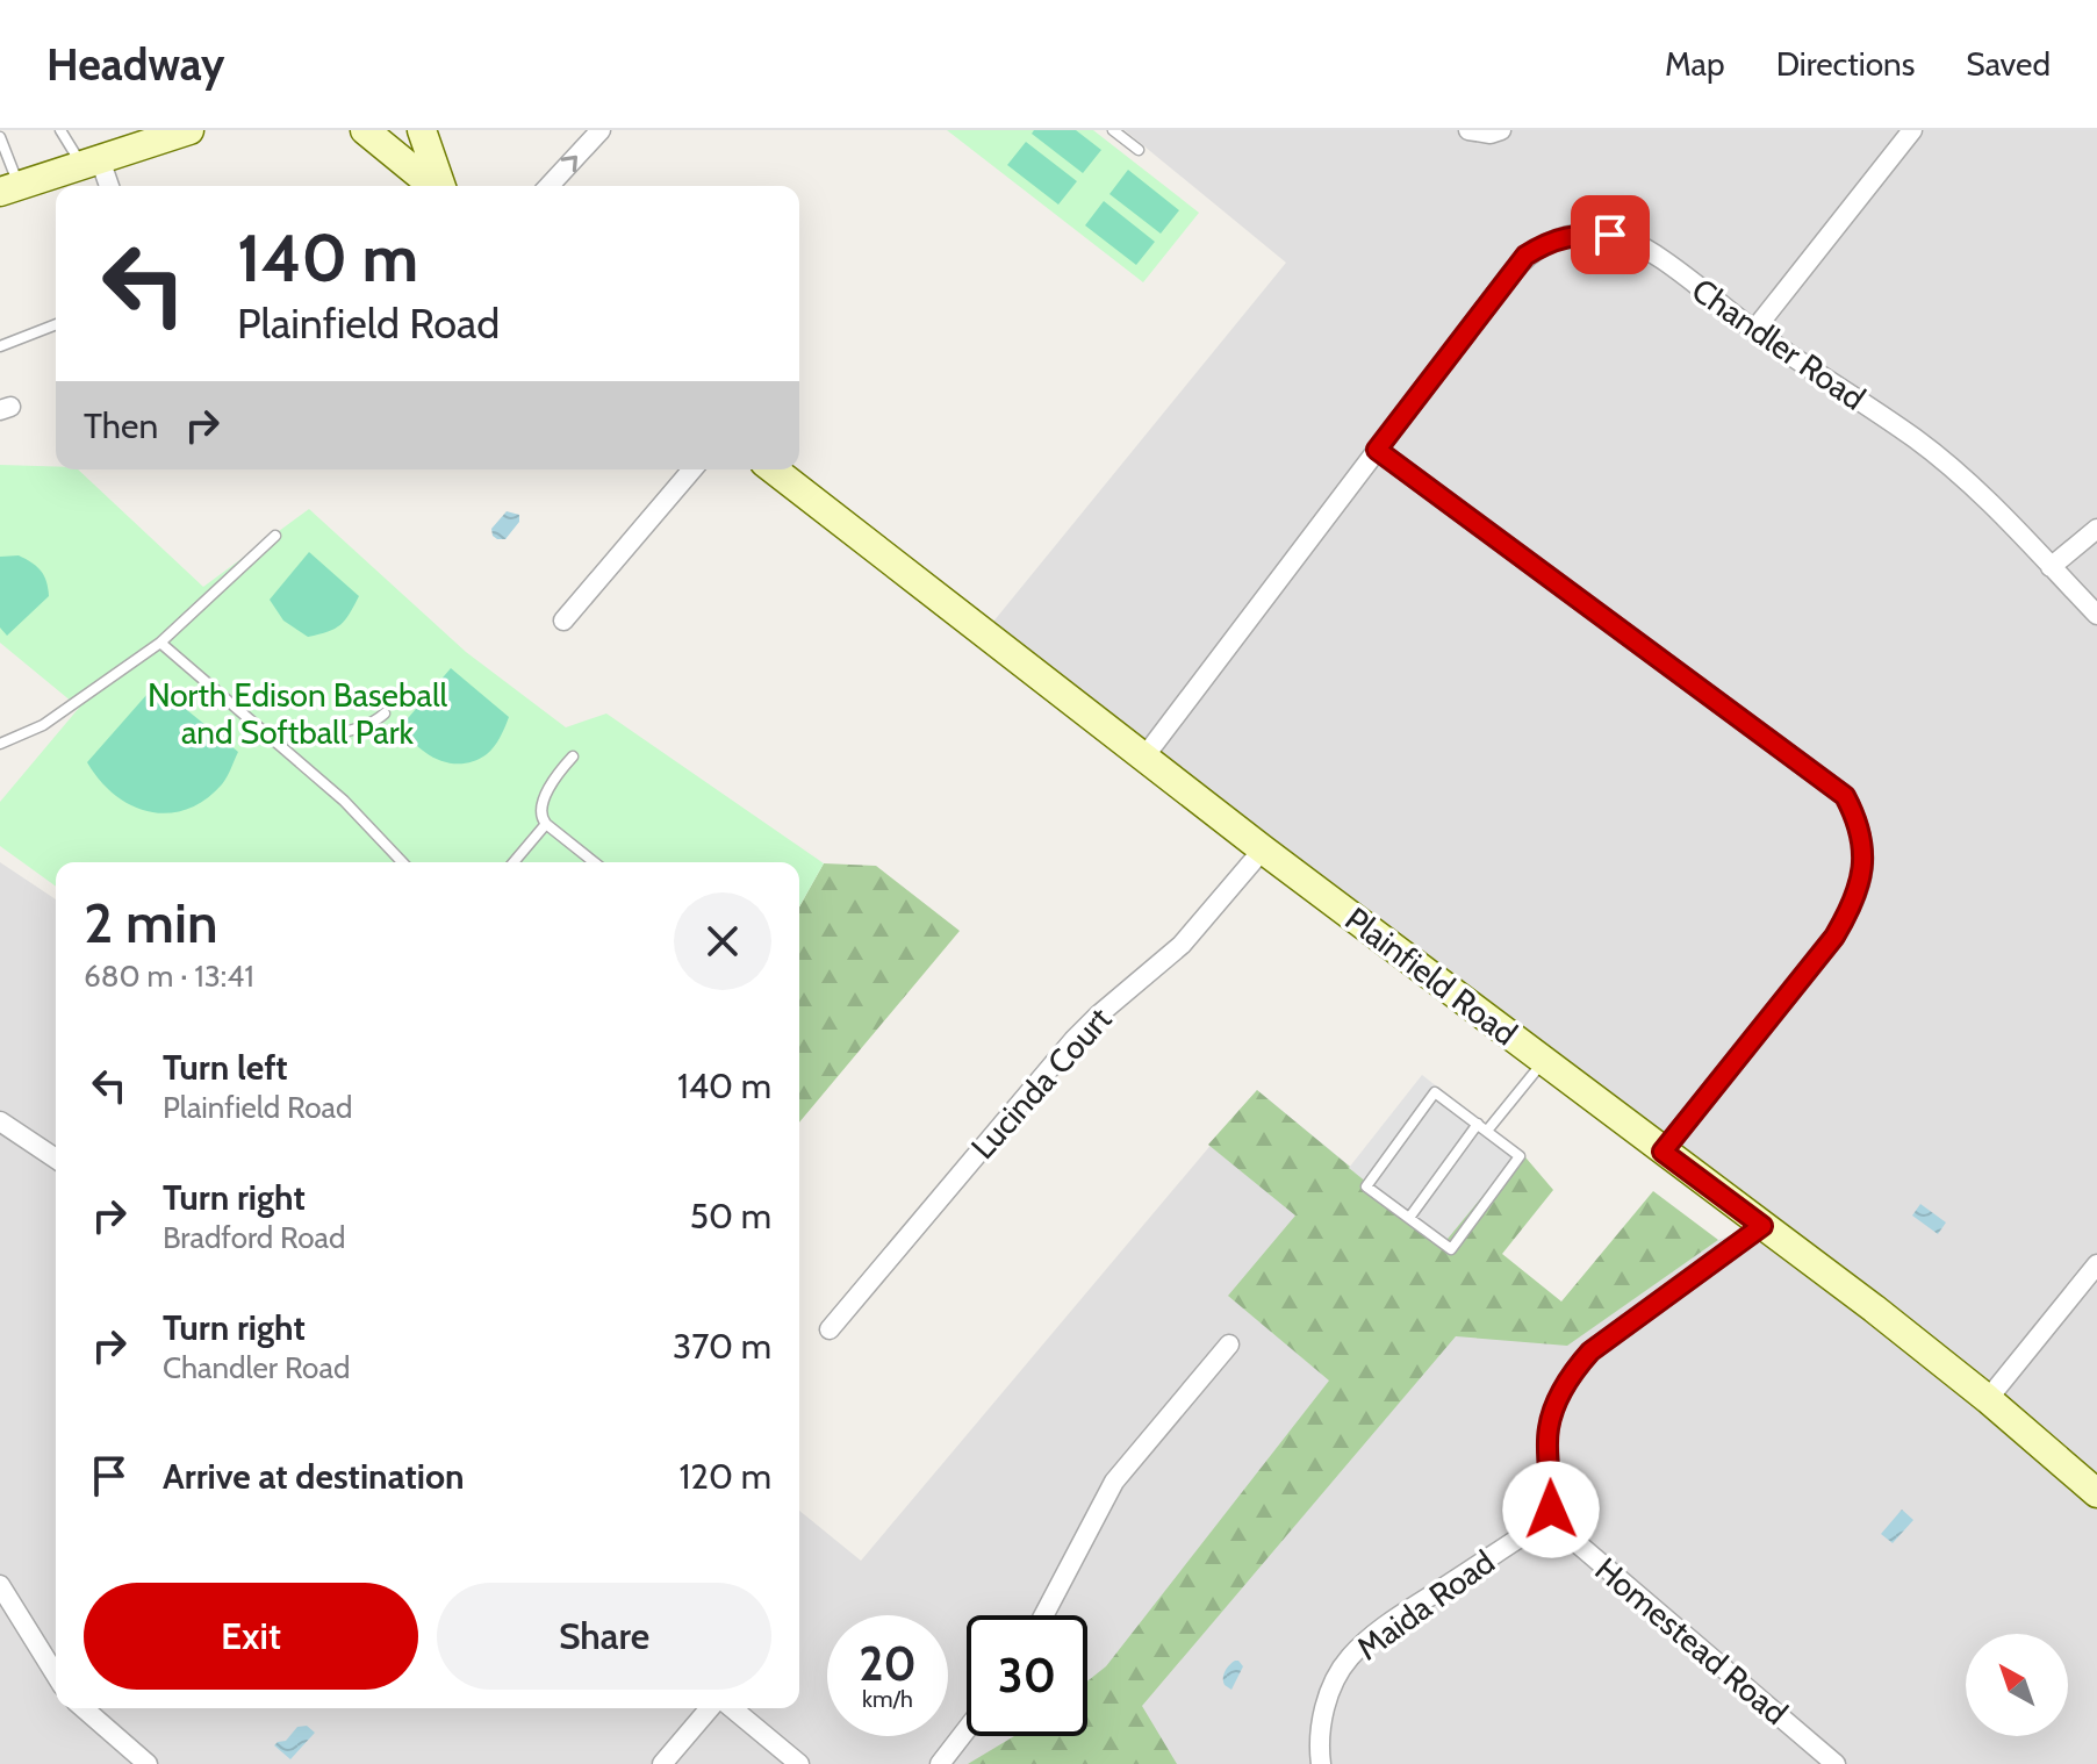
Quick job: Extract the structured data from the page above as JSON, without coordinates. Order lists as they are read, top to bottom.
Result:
{
  "streets": {
    "street": [
      "Chandler Road",
      "Plainfield Road",
      "Lucinda Court",
      "Maida Road",
      "Homestead Road"
    ]
  },
  "crossings": [
    ["Chandler Road", "Plainfield Road"],
    ["Plainfield Road", "Lucinda Court"],
    ["Maida Road", "Homestead Road"]
  ],
  "parks": ["North Edison Baseball and Softball Park"],
  "north": "top left",
  "page": {
    "header": "Headway",
    "nav": ["Map", "Directions", "Saved"],
    "turn": ["140 m", "Plainfield Road"],
    "then": "Then",
    "heading": ["2 min", "680 m · 13:41"],
    "list": [
      {
        "name": "Turn left",
        "note": "Plainfield Road",
        "value": "140 m"
      },
      {
        "name": "Turn right",
        "note": "Bradford Road",
        "value": "50 m"
      },
      {
        "name": "Turn right",
        "note": "Chandler Road",
        "value": "370 m"
      },
      {
        "name": "Arrive at destination",
        "value": "120 m"
      }
    ],
    "buttons": ["Exit", "Share"],
    "speed": "20 km/h",
    "limit": "30"
  }
}
